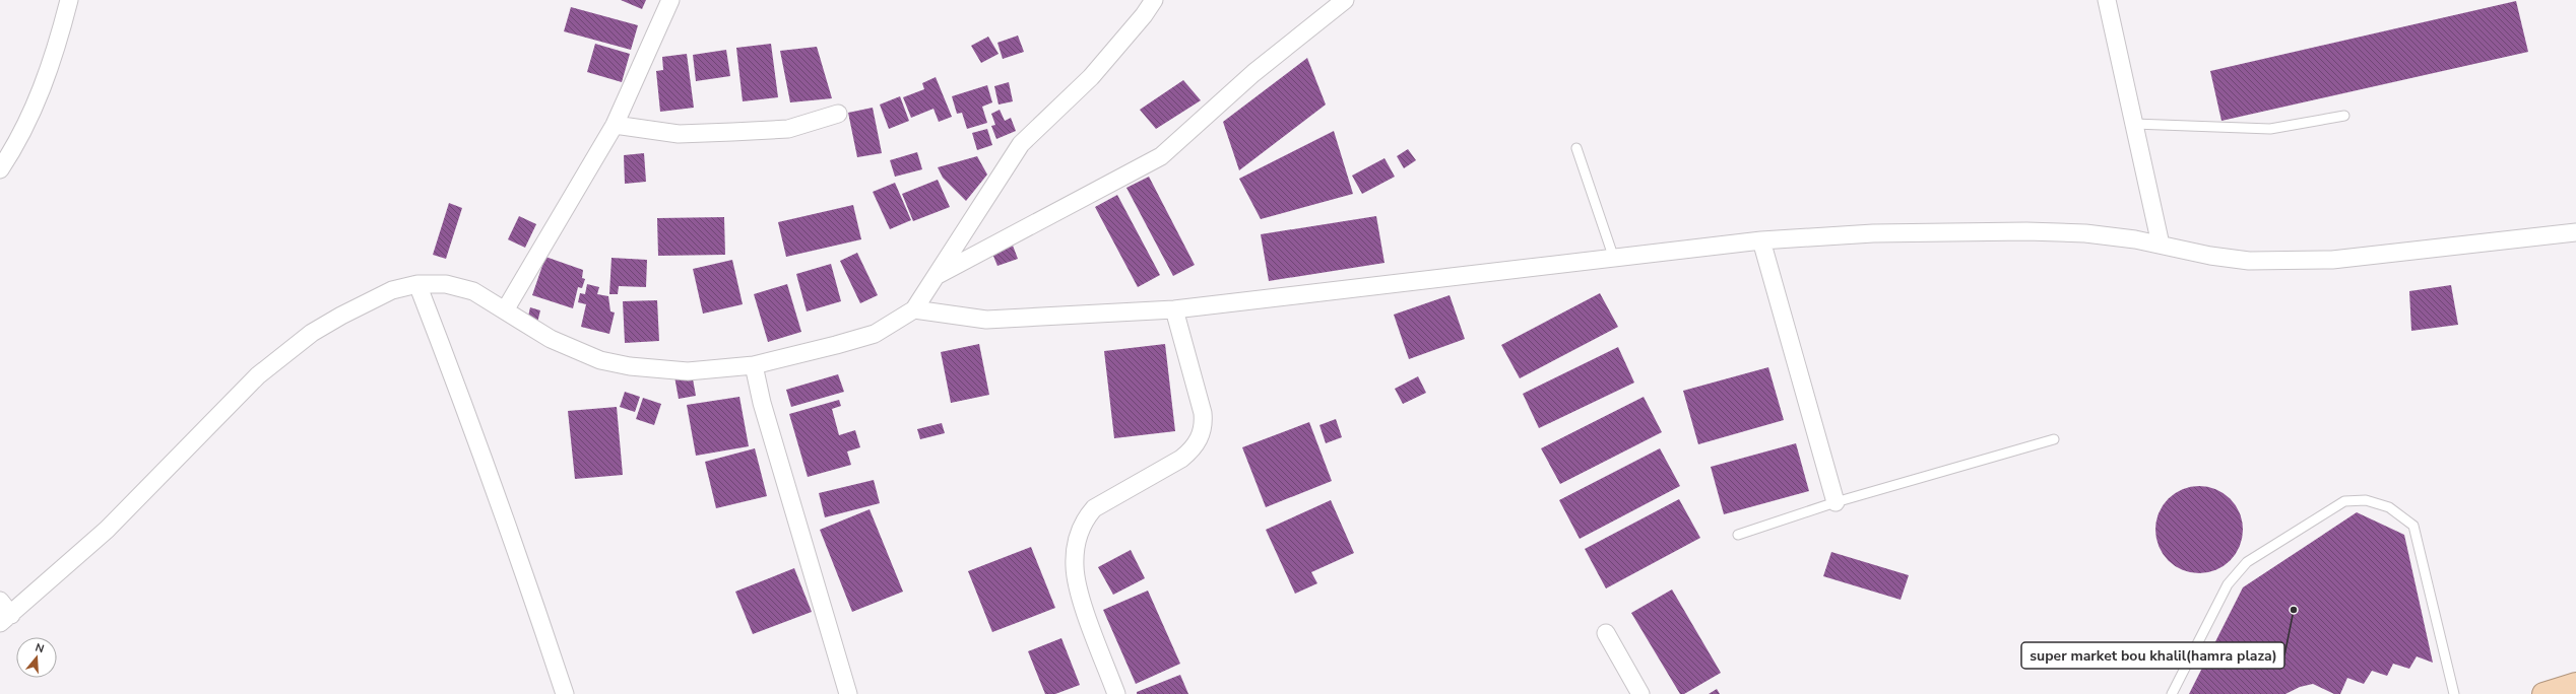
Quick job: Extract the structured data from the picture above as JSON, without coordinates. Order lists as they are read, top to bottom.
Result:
{
  "places": ["super market bou khalil(hamra plaza)"],
  "north": "top"
}
